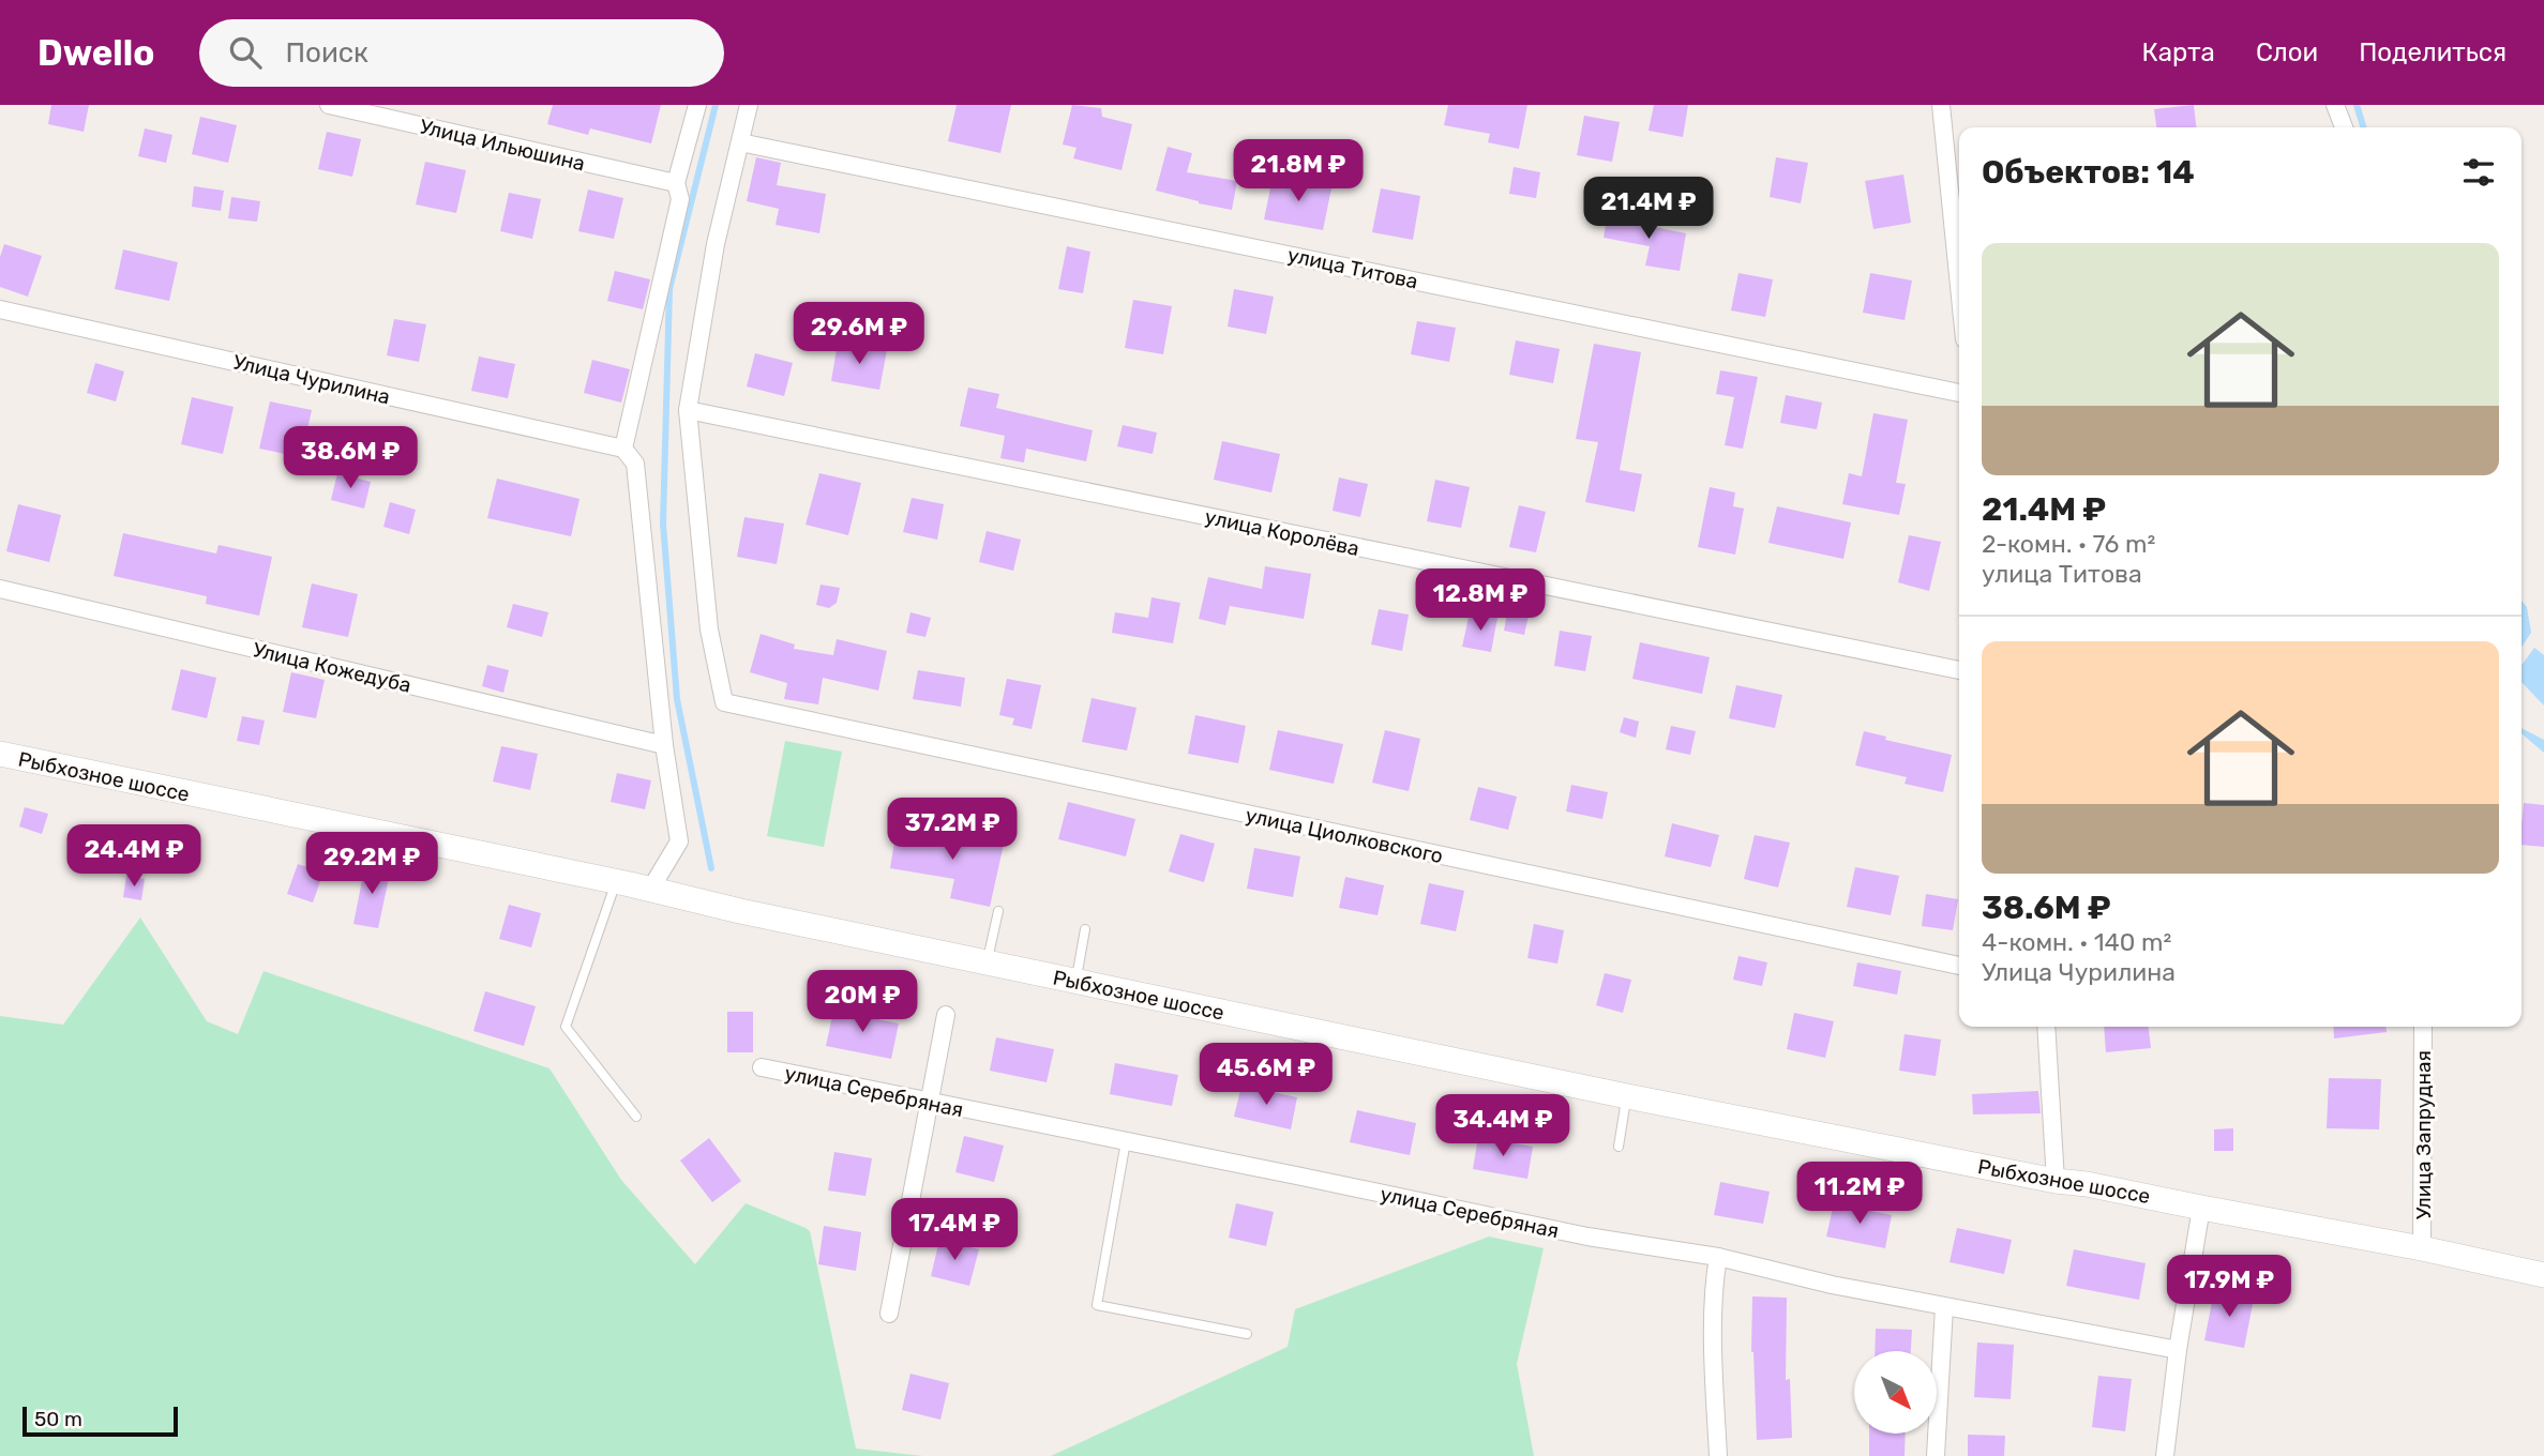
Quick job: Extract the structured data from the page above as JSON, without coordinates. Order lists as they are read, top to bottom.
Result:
{
  "streets": {
    "street": [
      "Улица Ильюшина",
      "улица Титова",
      "Улица Чурилина",
      "улица Королёва",
      "Улица Кожедуба",
      "Рыбхозное шоссе",
      "улица Циолковского",
      "улица Серебряная",
      "Улица Запрудная"
    ]
  },
  "crossings": [
    ["улица Королёва", "улица Циолковского"],
    ["Рыбхозное шоссе", "Улица Запрудная"]
  ],
  "scale_bar": "50 m",
  "north": "bottom right",
  "page": {
    "header": "Dwello",
    "search": "Поиск",
    "nav": ["Карта", "Слои", "Поделиться"],
    "heading": "Объектов: 14",
    "price": [
      "21.8M ₽",
      "21.4M ₽",
      "29.6M ₽",
      "38.6M ₽",
      "12.8M ₽",
      "37.2M ₽",
      "24.4M ₽",
      "29.2M ₽",
      "20M ₽",
      "45.6M ₽",
      "34.4M ₽",
      "11.2M ₽",
      "17.4M ₽",
      "17.9M ₽"
    ],
    "list": [
      {
        "name": "21.4M ₽",
        "note": "2-комн. · 76 m² · улица Титова"
      },
      {
        "name": "38.6M ₽",
        "note": "4-комн. · 140 m² · Улица Чурилина"
      }
    ],
    "scale": "50 m"
  }
}
